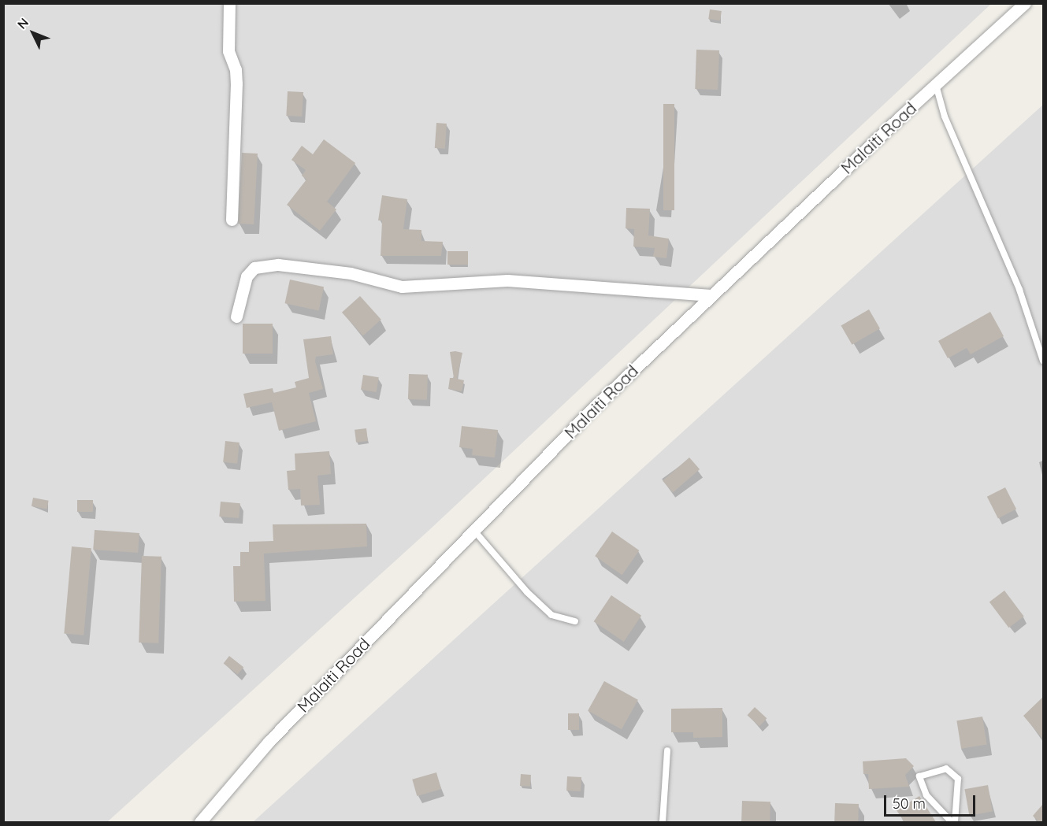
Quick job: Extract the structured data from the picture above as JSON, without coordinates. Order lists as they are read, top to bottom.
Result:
{
  "streets": {
    "street": ["Malaiti Road"]
  },
  "scale_bar": "50 m",
  "north": "top left"
}
